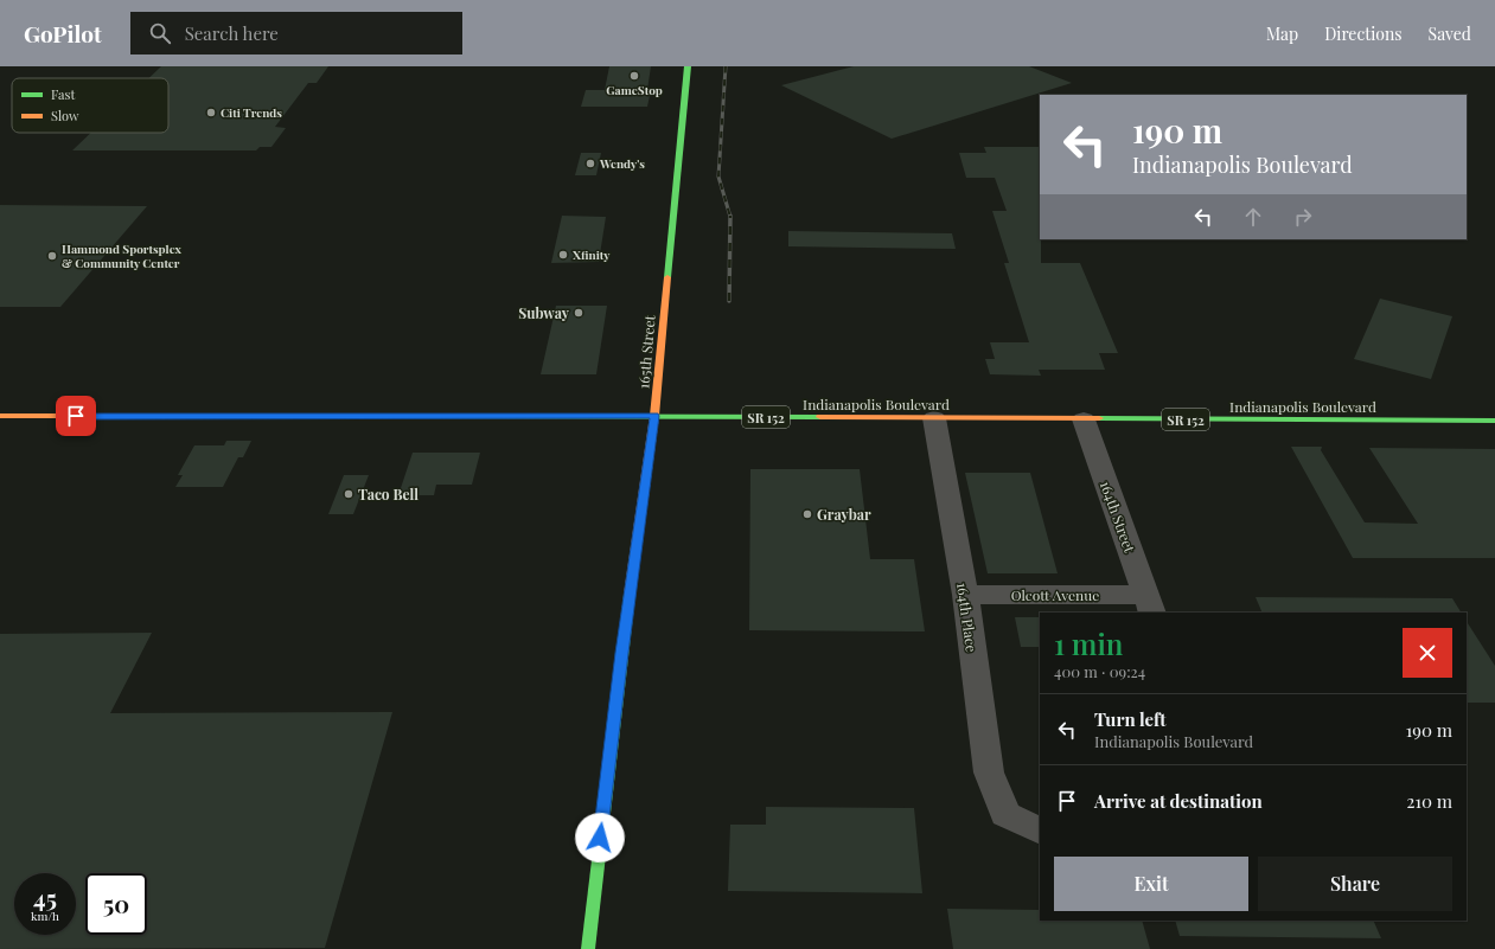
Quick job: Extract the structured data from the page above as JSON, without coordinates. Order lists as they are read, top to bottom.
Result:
{
  "streets": {
    "main road": ["165th Street", "Indianapolis Boulevard", "SR 152"],
    "street": ["164th Street", "Olcott Avenue", "164th Place"]
  },
  "crossings": [
    ["165th Street", "Indianapolis Boulevard"],
    ["Indianapolis Boulevard", "164th Street"],
    ["Indianapolis Boulevard", "164th Place"],
    ["164th Street", "Olcott Avenue"],
    ["Olcott Avenue", "164th Place"]
  ],
  "places": [
    "GameStop",
    "Citi Trends",
    "Wendy's",
    "Xfinity",
    "Hammond Sportsplex & Community Center",
    "Subway",
    "Taco Bell",
    "Graybar"
  ],
  "legend": ["Fast", "Slow"],
  "page": {
    "header": "GoPilot",
    "search": "Search here",
    "nav": ["Map", "Directions", "Saved"],
    "turn": ["190 m", "Indianapolis Boulevard"],
    "heading": ["1 min", "400 m · 09:24"],
    "list": [
      {
        "name": "Turn left",
        "note": "Indianapolis Boulevard",
        "value": "190 m"
      },
      {
        "name": "Arrive at destination",
        "value": "210 m"
      }
    ],
    "buttons": ["Exit", "Share"],
    "speed": "45 km/h",
    "limit": "50"
  }
}
